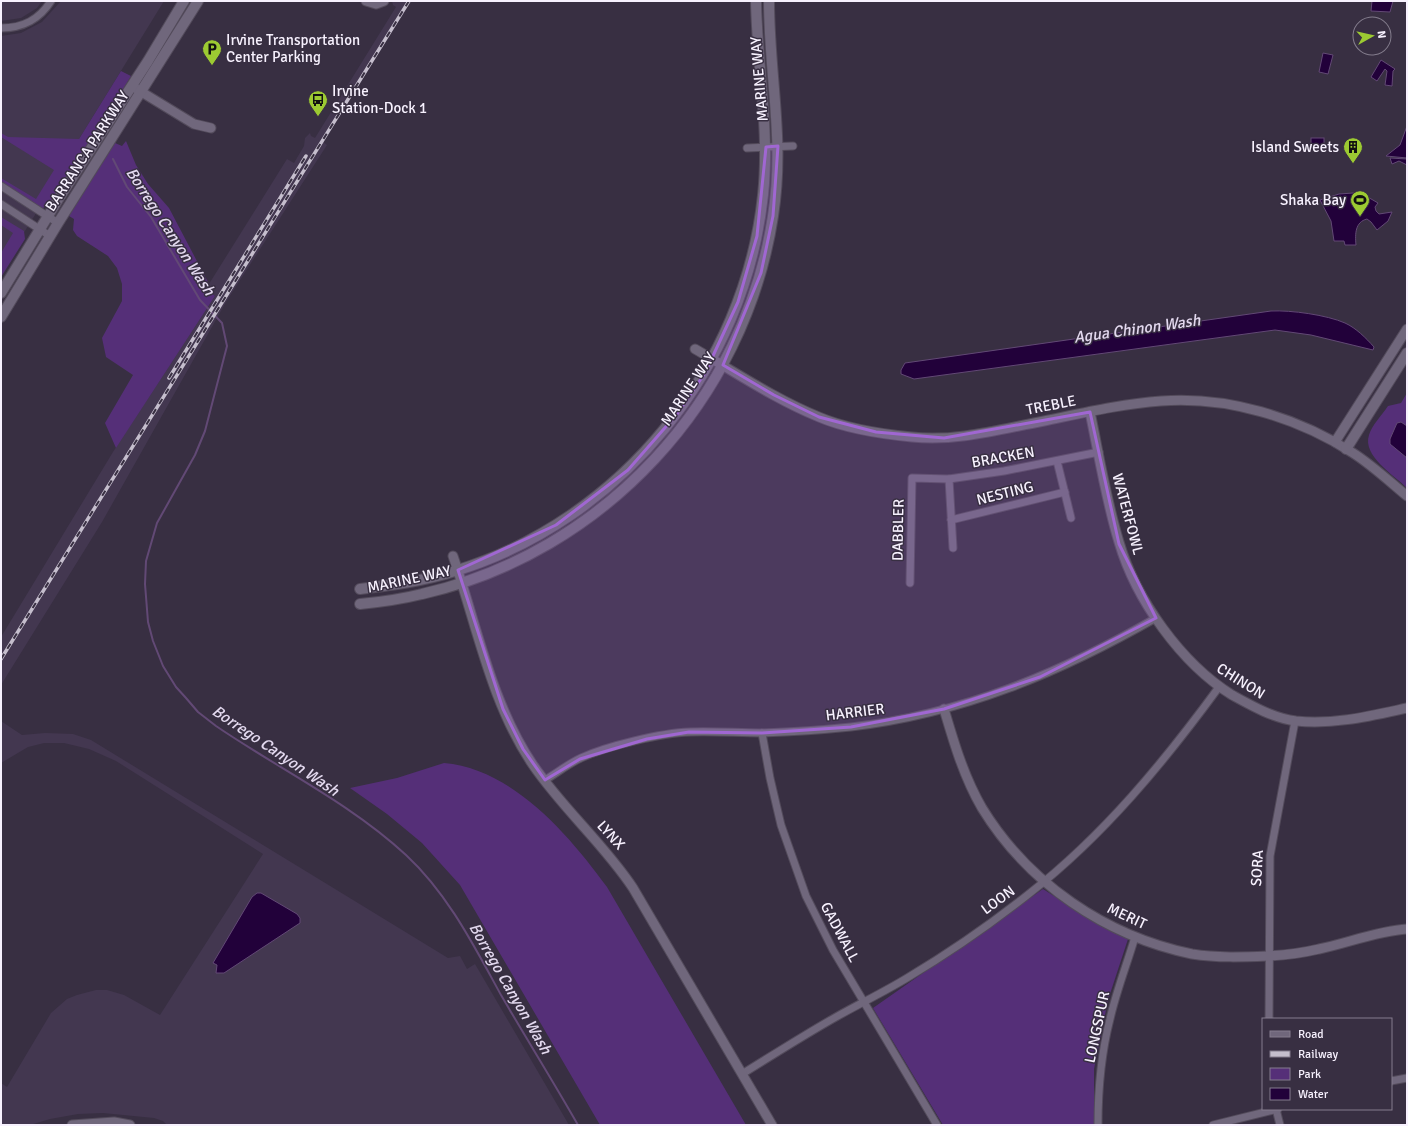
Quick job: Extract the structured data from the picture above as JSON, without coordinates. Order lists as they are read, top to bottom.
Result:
{
  "streets": {
    "main road": ["MARINE WAY", "BARRANCA PARKWAY"],
    "street": [
      "TREBLE",
      "BRACKEN",
      "NESTING",
      "WATERFOWL",
      "DABBLER",
      "CHINON",
      "HARRIER",
      "LYNX",
      "SORA",
      "LOON",
      "MERIT",
      "GADWALL",
      "LONGSPUR"
    ]
  },
  "crossings": [
    ["MARINE WAY", "TREBLE"],
    ["MARINE WAY", "LYNX"],
    ["TREBLE", "WATERFOWL"],
    ["BRACKEN", "WATERFOWL"],
    ["BRACKEN", "DABBLER"],
    ["WATERFOWL", "CHINON"],
    ["WATERFOWL", "HARRIER"],
    ["CHINON", "HARRIER"],
    ["CHINON", "SORA"],
    ["CHINON", "LOON"],
    ["HARRIER", "LYNX"],
    ["HARRIER", "MERIT"],
    ["HARRIER", "GADWALL"],
    ["LYNX", "LOON"],
    ["SORA", "MERIT"],
    ["LOON", "MERIT"],
    ["LOON", "GADWALL"],
    ["MERIT", "LONGSPUR"]
  ],
  "water": ["Borrego Canyon Wash", "Agua Chinon Wash"],
  "places": {
    "parking": ["Irvine Transportation Center Parking"],
    "bus stop": ["Irvine Station-Dock 1"],
    "building": ["Island Sweets"],
    "sports": ["Shaka Bay"]
  },
  "legend": [
    "Road",
    "Railway",
    "Park",
    "Water"
  ],
  "north": "right"
}
